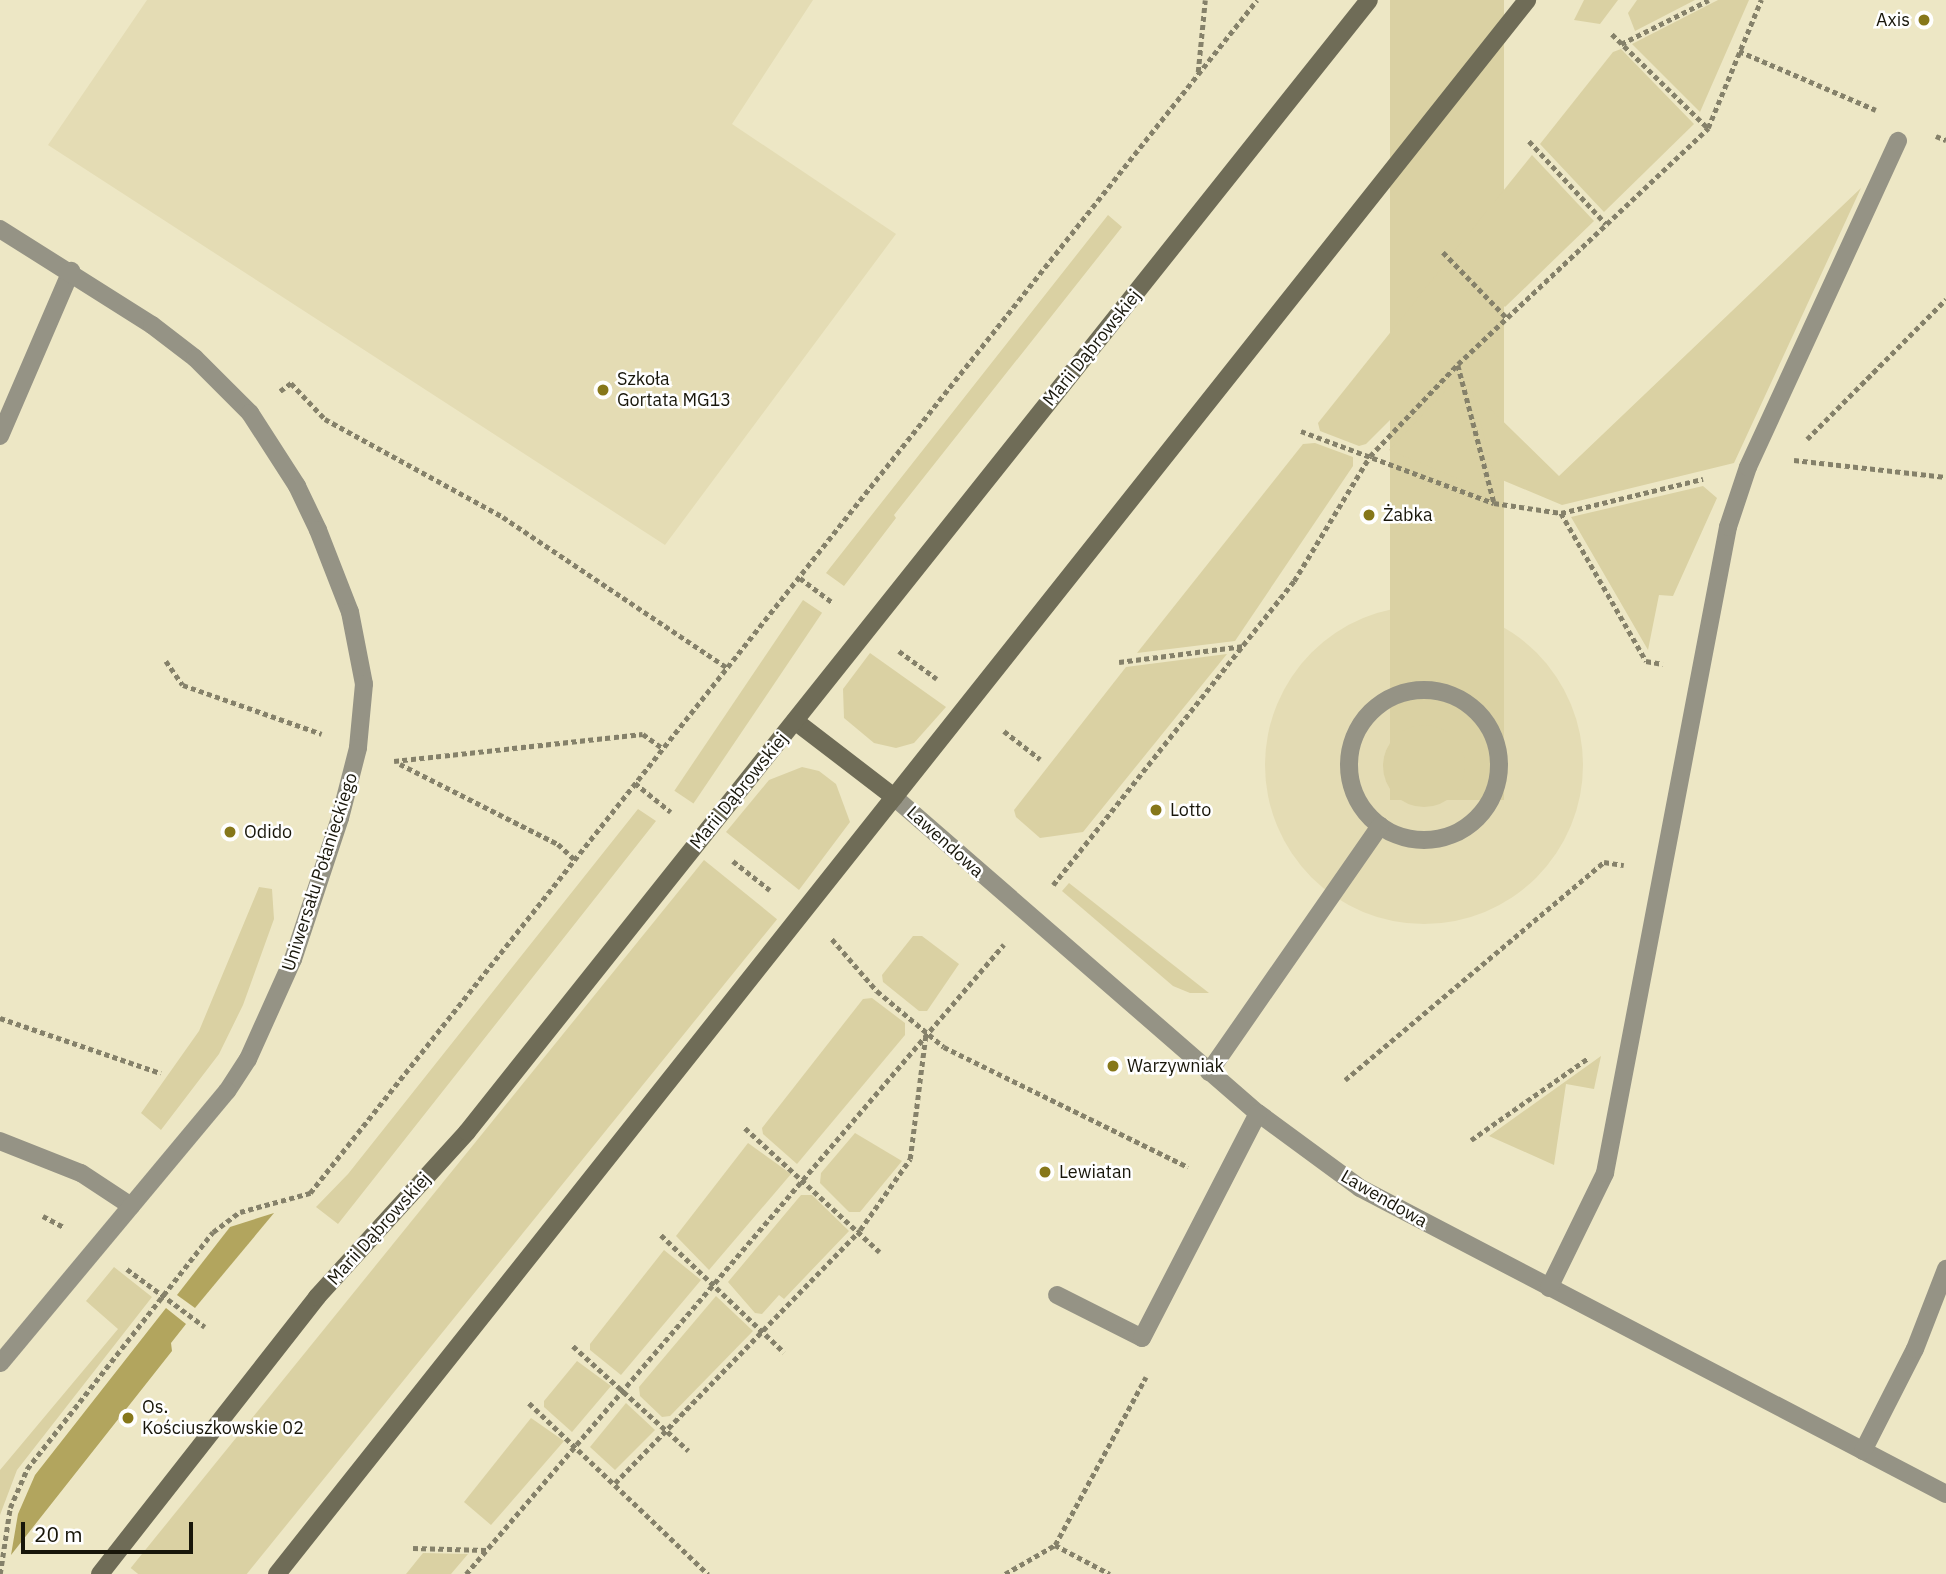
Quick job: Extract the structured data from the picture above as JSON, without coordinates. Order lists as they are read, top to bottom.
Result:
{
  "streets": {
    "street": ["Marii Dąbrowskiej", "Lawendowa", "Uniwersału Połanieckiego"]
  },
  "places": [
    "Axis",
    "Szkoła Gortata MG13",
    "Żabka",
    "Lotto",
    "Odido",
    "Warzywniak",
    "Lewiatan",
    "Os. Kościuszkowskie 02"
  ],
  "scale_bar": "20 m"
}
